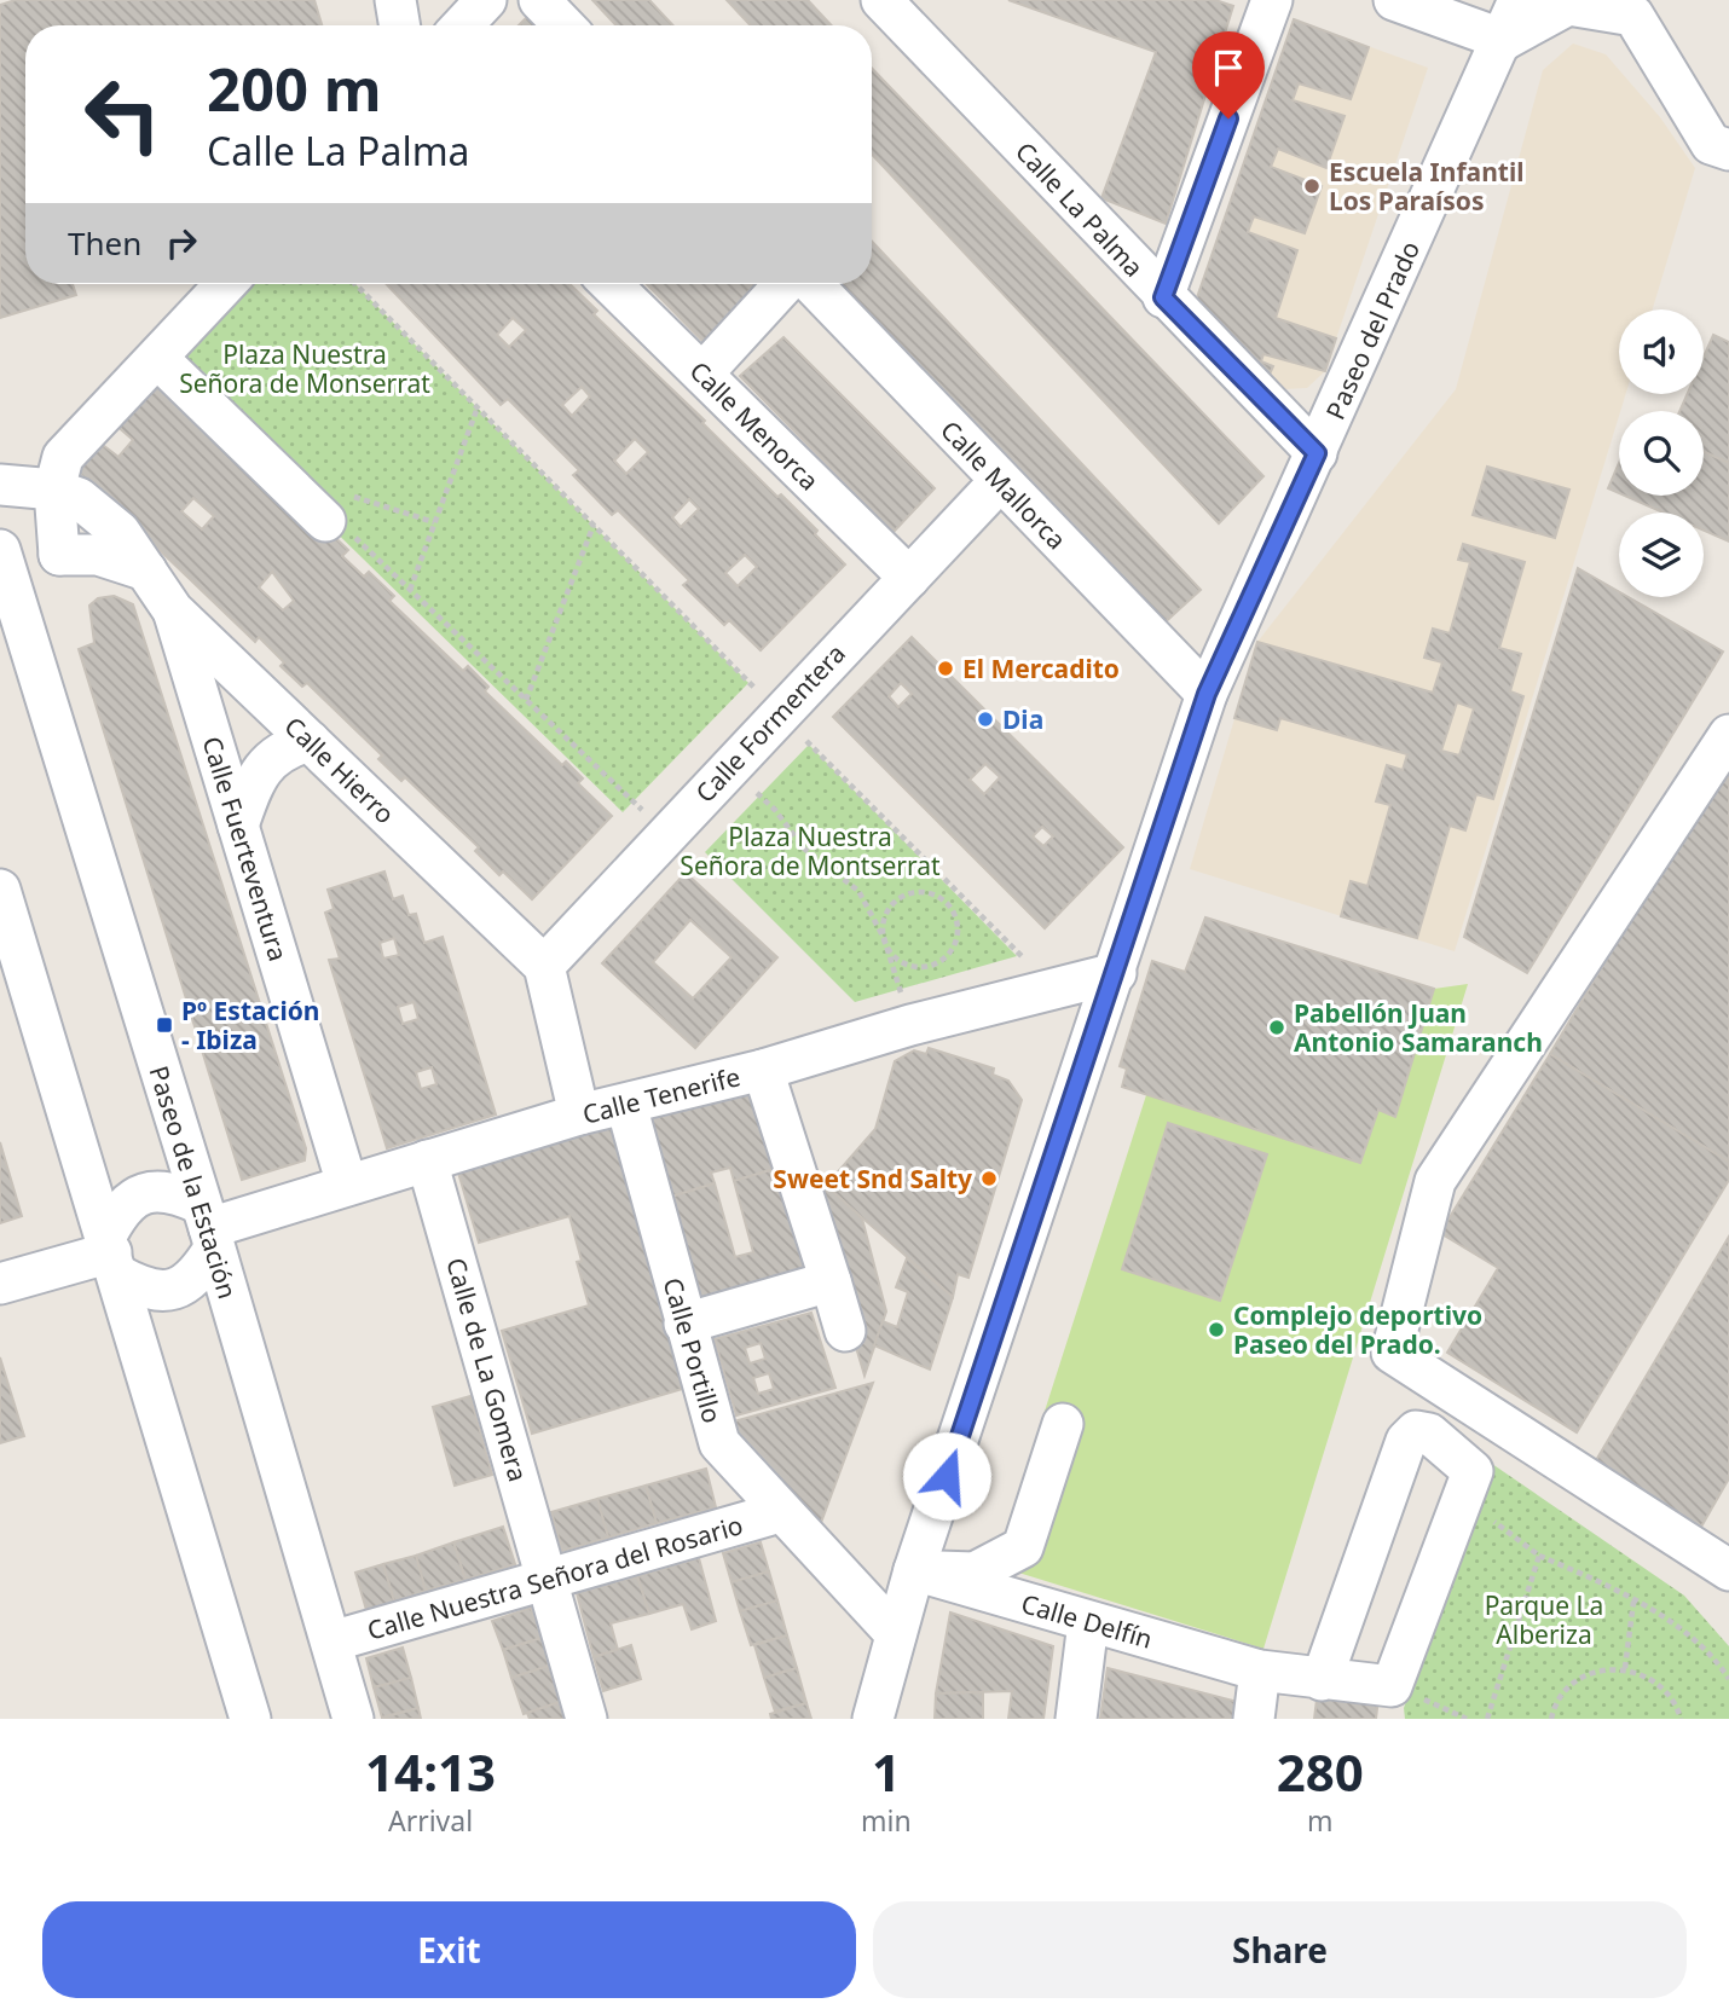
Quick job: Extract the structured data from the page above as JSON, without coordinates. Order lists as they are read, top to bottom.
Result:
{
  "streets": {
    "street": [
      "Calle La Palma",
      "Paseo del Prado",
      "Calle Menorca",
      "Calle Mallorca",
      "Calle Formentera",
      "Calle Hierro",
      "Calle Fuerteventura",
      "Calle Tenerife",
      "Paseo de la Estación",
      "Calle Portillo",
      "Calle de La Gomera",
      "Calle Nuestra Señora del Rosario",
      "Calle Delfín"
    ]
  },
  "crossings": [
    ["Calle La Palma", "Paseo del Prado"],
    ["Paseo del Prado", "Calle Mallorca"],
    ["Paseo del Prado", "Calle Tenerife"],
    ["Paseo del Prado", "Calle Portillo"],
    ["Paseo del Prado", "Calle Delfín"],
    ["Calle Menorca", "Calle Formentera"],
    ["Calle Mallorca", "Calle Formentera"],
    ["Calle Formentera", "Calle Hierro"],
    ["Calle Hierro", "Calle Fuerteventura"],
    ["Calle Fuerteventura", "Calle Tenerife"],
    ["Calle Tenerife", "Paseo de la Estación"],
    ["Calle Tenerife", "Calle Portillo"],
    ["Calle Tenerife", "Calle de La Gomera"],
    ["Paseo de la Estación", "Calle Nuestra Señora del Rosario"],
    ["Calle Portillo", "Calle Nuestra Señora del Rosario"],
    ["Calle de La Gomera", "Calle Nuestra Señora del Rosario"]
  ],
  "parks": ["Plaza Nuestra Señora de Monserrat", "Plaza Nuestra Señora de Montserrat", "Parque La Alberiza"],
  "places": {
    "other": [
      "Escuela Infantil Los Paraísos",
      "El Mercadito",
      "Dia",
      "Pabellón Juan Antonio Samaranch",
      "Sweet Snd Salty",
      "Complejo deportivo Paseo del Prado."
    ],
    "transit": ["Pº Estación - Ibiza"]
  },
  "page": {
    "turn": ["200 m", "Calle La Palma"],
    "then": "Then",
    "eta": [
      "14:13",
      "Arrival",
      "1",
      "min",
      "280",
      "m"
    ],
    "buttons": ["Exit", "Share"]
  }
}
